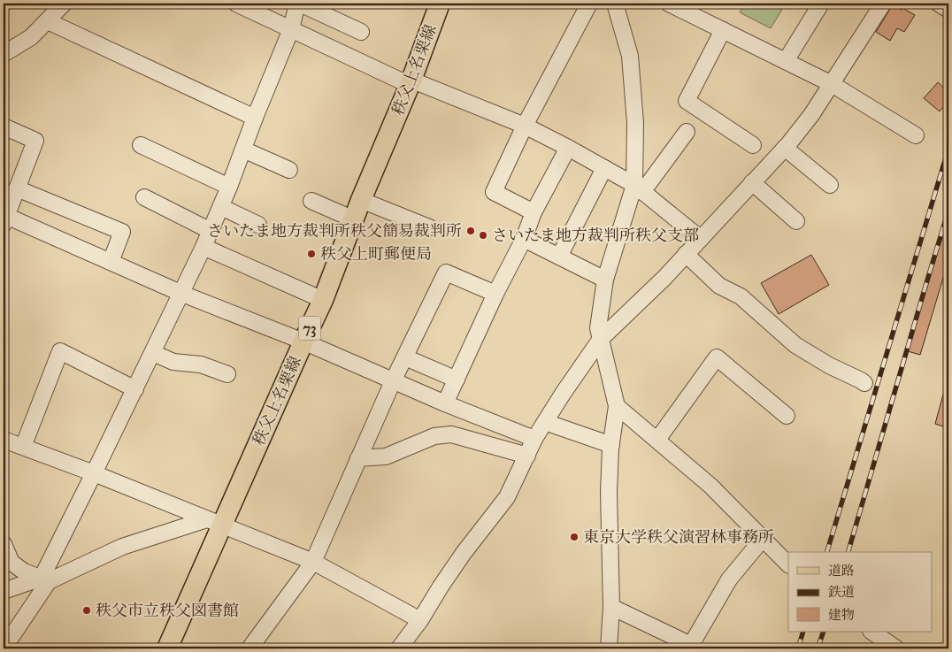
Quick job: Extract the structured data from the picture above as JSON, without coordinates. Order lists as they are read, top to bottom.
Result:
{
  "streets": {
    "main road": ["秩父上名栗線", "73"]
  },
  "places": [
    "さいたま地方裁判所秩父簡易裁判所",
    "さいたま地方裁判所秩父支部",
    "秩父上町郵便局",
    "東京大学秩父演習林事務所",
    "秩父市立秩父図書館"
  ],
  "legend": ["道路", "鉄道", "建物"]
}
